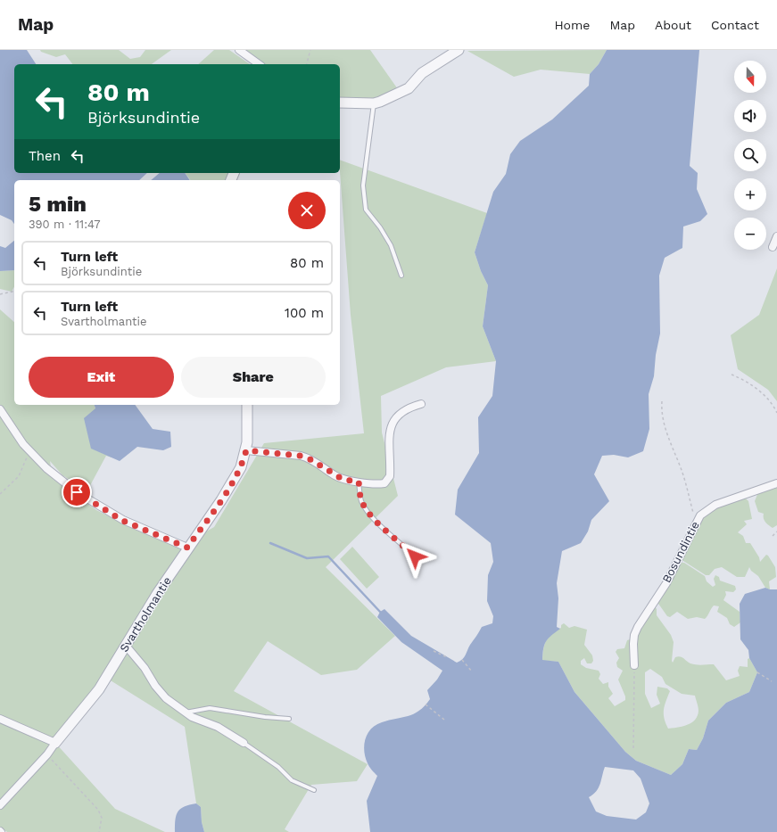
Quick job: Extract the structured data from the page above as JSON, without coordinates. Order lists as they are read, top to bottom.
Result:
{
  "streets": {
    "street": ["Bosundintie", "Svartholmantie"]
  },
  "north": "bottom",
  "page": {
    "header": "Map",
    "nav": [
      "Home",
      "Map",
      "About",
      "Contact"
    ],
    "map_buttons": ["+", "−"],
    "turn": ["80 m", "Björksundintie"],
    "then": "Then",
    "heading": ["5 min", "390 m · 11:47"],
    "list": [
      {
        "name": "Turn left",
        "note": "Björksundintie",
        "value": "80 m"
      },
      {
        "name": "Turn left",
        "note": "Svartholmantie",
        "value": "100 m"
      }
    ],
    "buttons": ["Exit", "Share"]
  }
}
